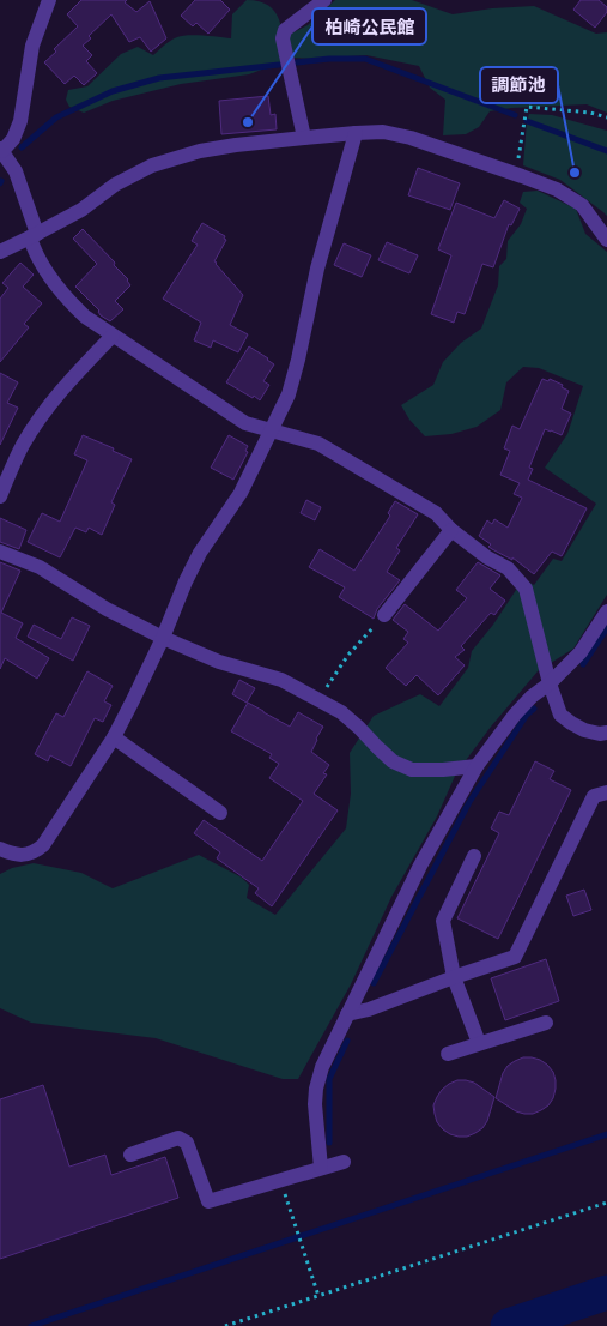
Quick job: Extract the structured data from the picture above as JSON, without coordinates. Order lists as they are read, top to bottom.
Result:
{
  "places": ["柏崎公民館", "調節池"]
}
